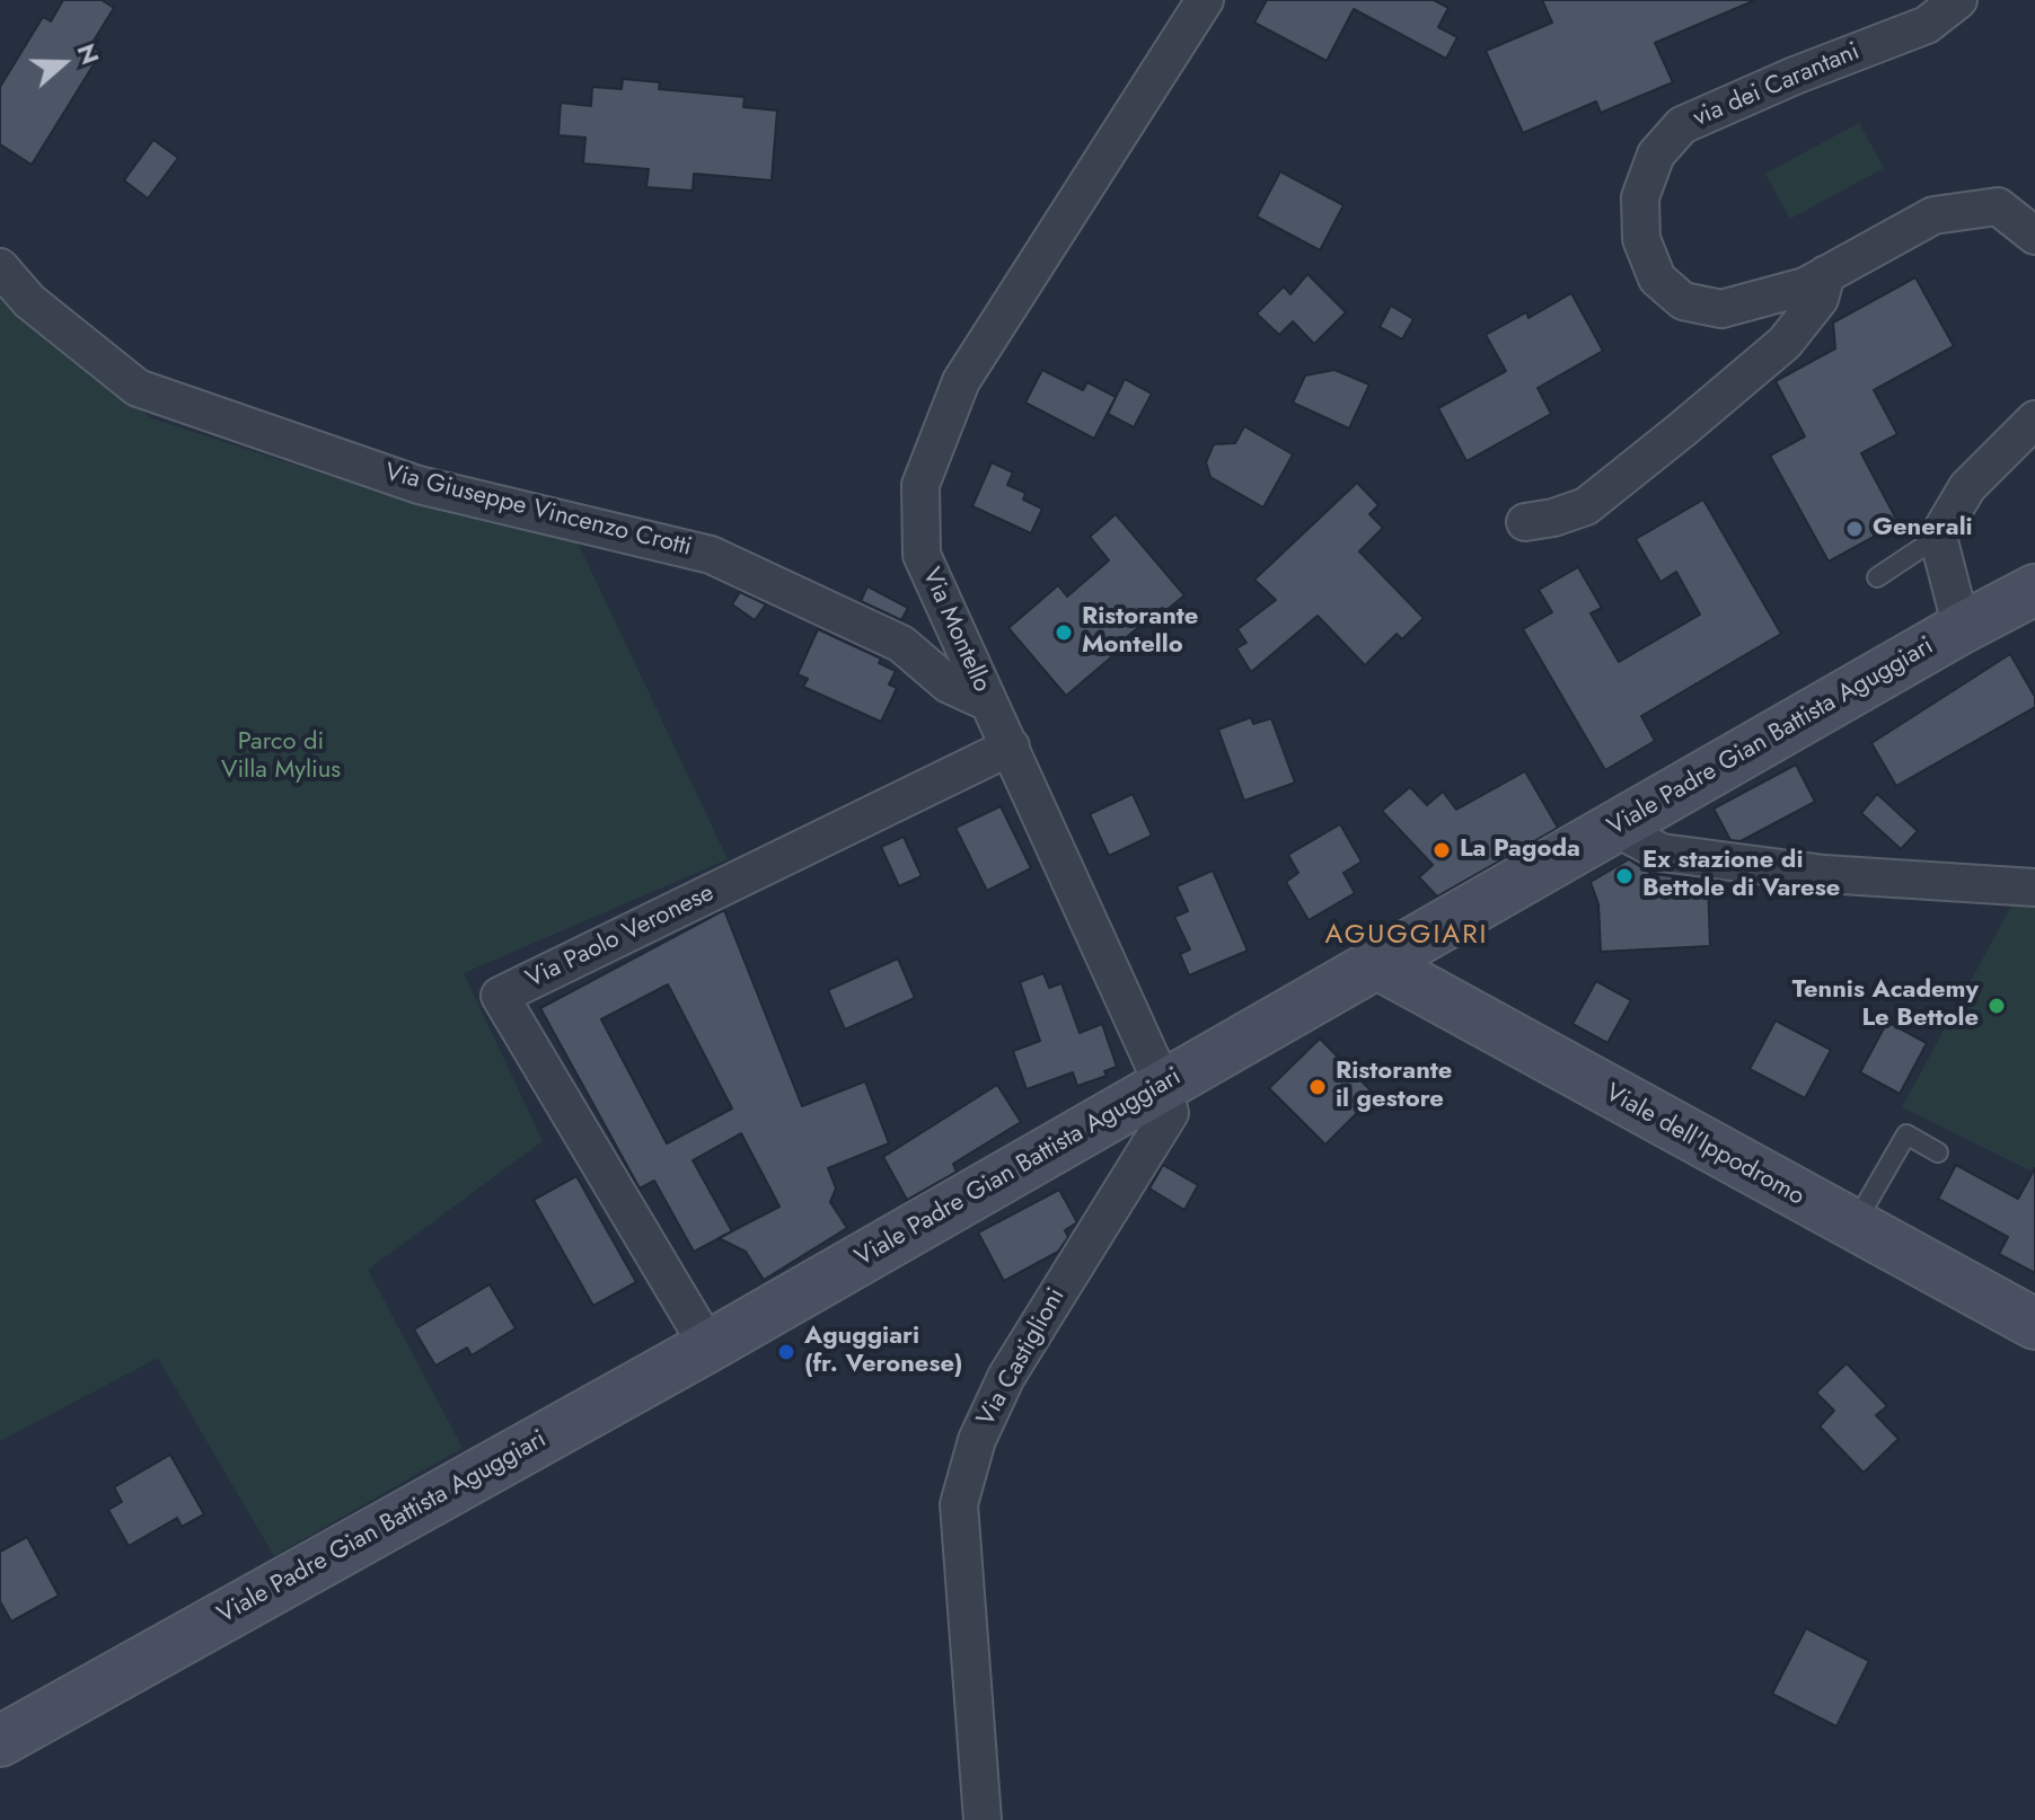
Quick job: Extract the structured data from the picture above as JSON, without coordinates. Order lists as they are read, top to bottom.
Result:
{
  "streets": {
    "main road": ["Viale Padre Gian Battista Aguggiari", "Viale dell'Ippodromo"],
    "street": [
      "via dei Carantani",
      "Via Giuseppe Vincenzo Crotti",
      "Via Montello",
      "Via Paolo Veronese",
      "Via Castiglioni"
    ]
  },
  "crossings": [
    ["Via Giuseppe Vincenzo Crotti", "Via Montello"],
    ["Via Montello", "Viale Padre Gian Battista Aguggiari"],
    ["Via Montello", "Via Paolo Veronese"],
    ["Via Montello", "Via Castiglioni"],
    ["Viale Padre Gian Battista Aguggiari", "Via Paolo Veronese"],
    ["Viale Padre Gian Battista Aguggiari", "Viale dell'Ippodromo"],
    ["Viale Padre Gian Battista Aguggiari", "Via Castiglioni"]
  ],
  "districts": ["AGUGGIARI"],
  "parks": ["Parco di Villa Mylius"],
  "places": [
    "Generali",
    "Ristorante Montello",
    "La Pagoda",
    "Ex stazione di Bettole di Varese",
    "Tennis Academy Le Bettole",
    "Ristorante il gestore",
    "Aguggiari (fr. Veronese)"
  ],
  "north": "right"
}
